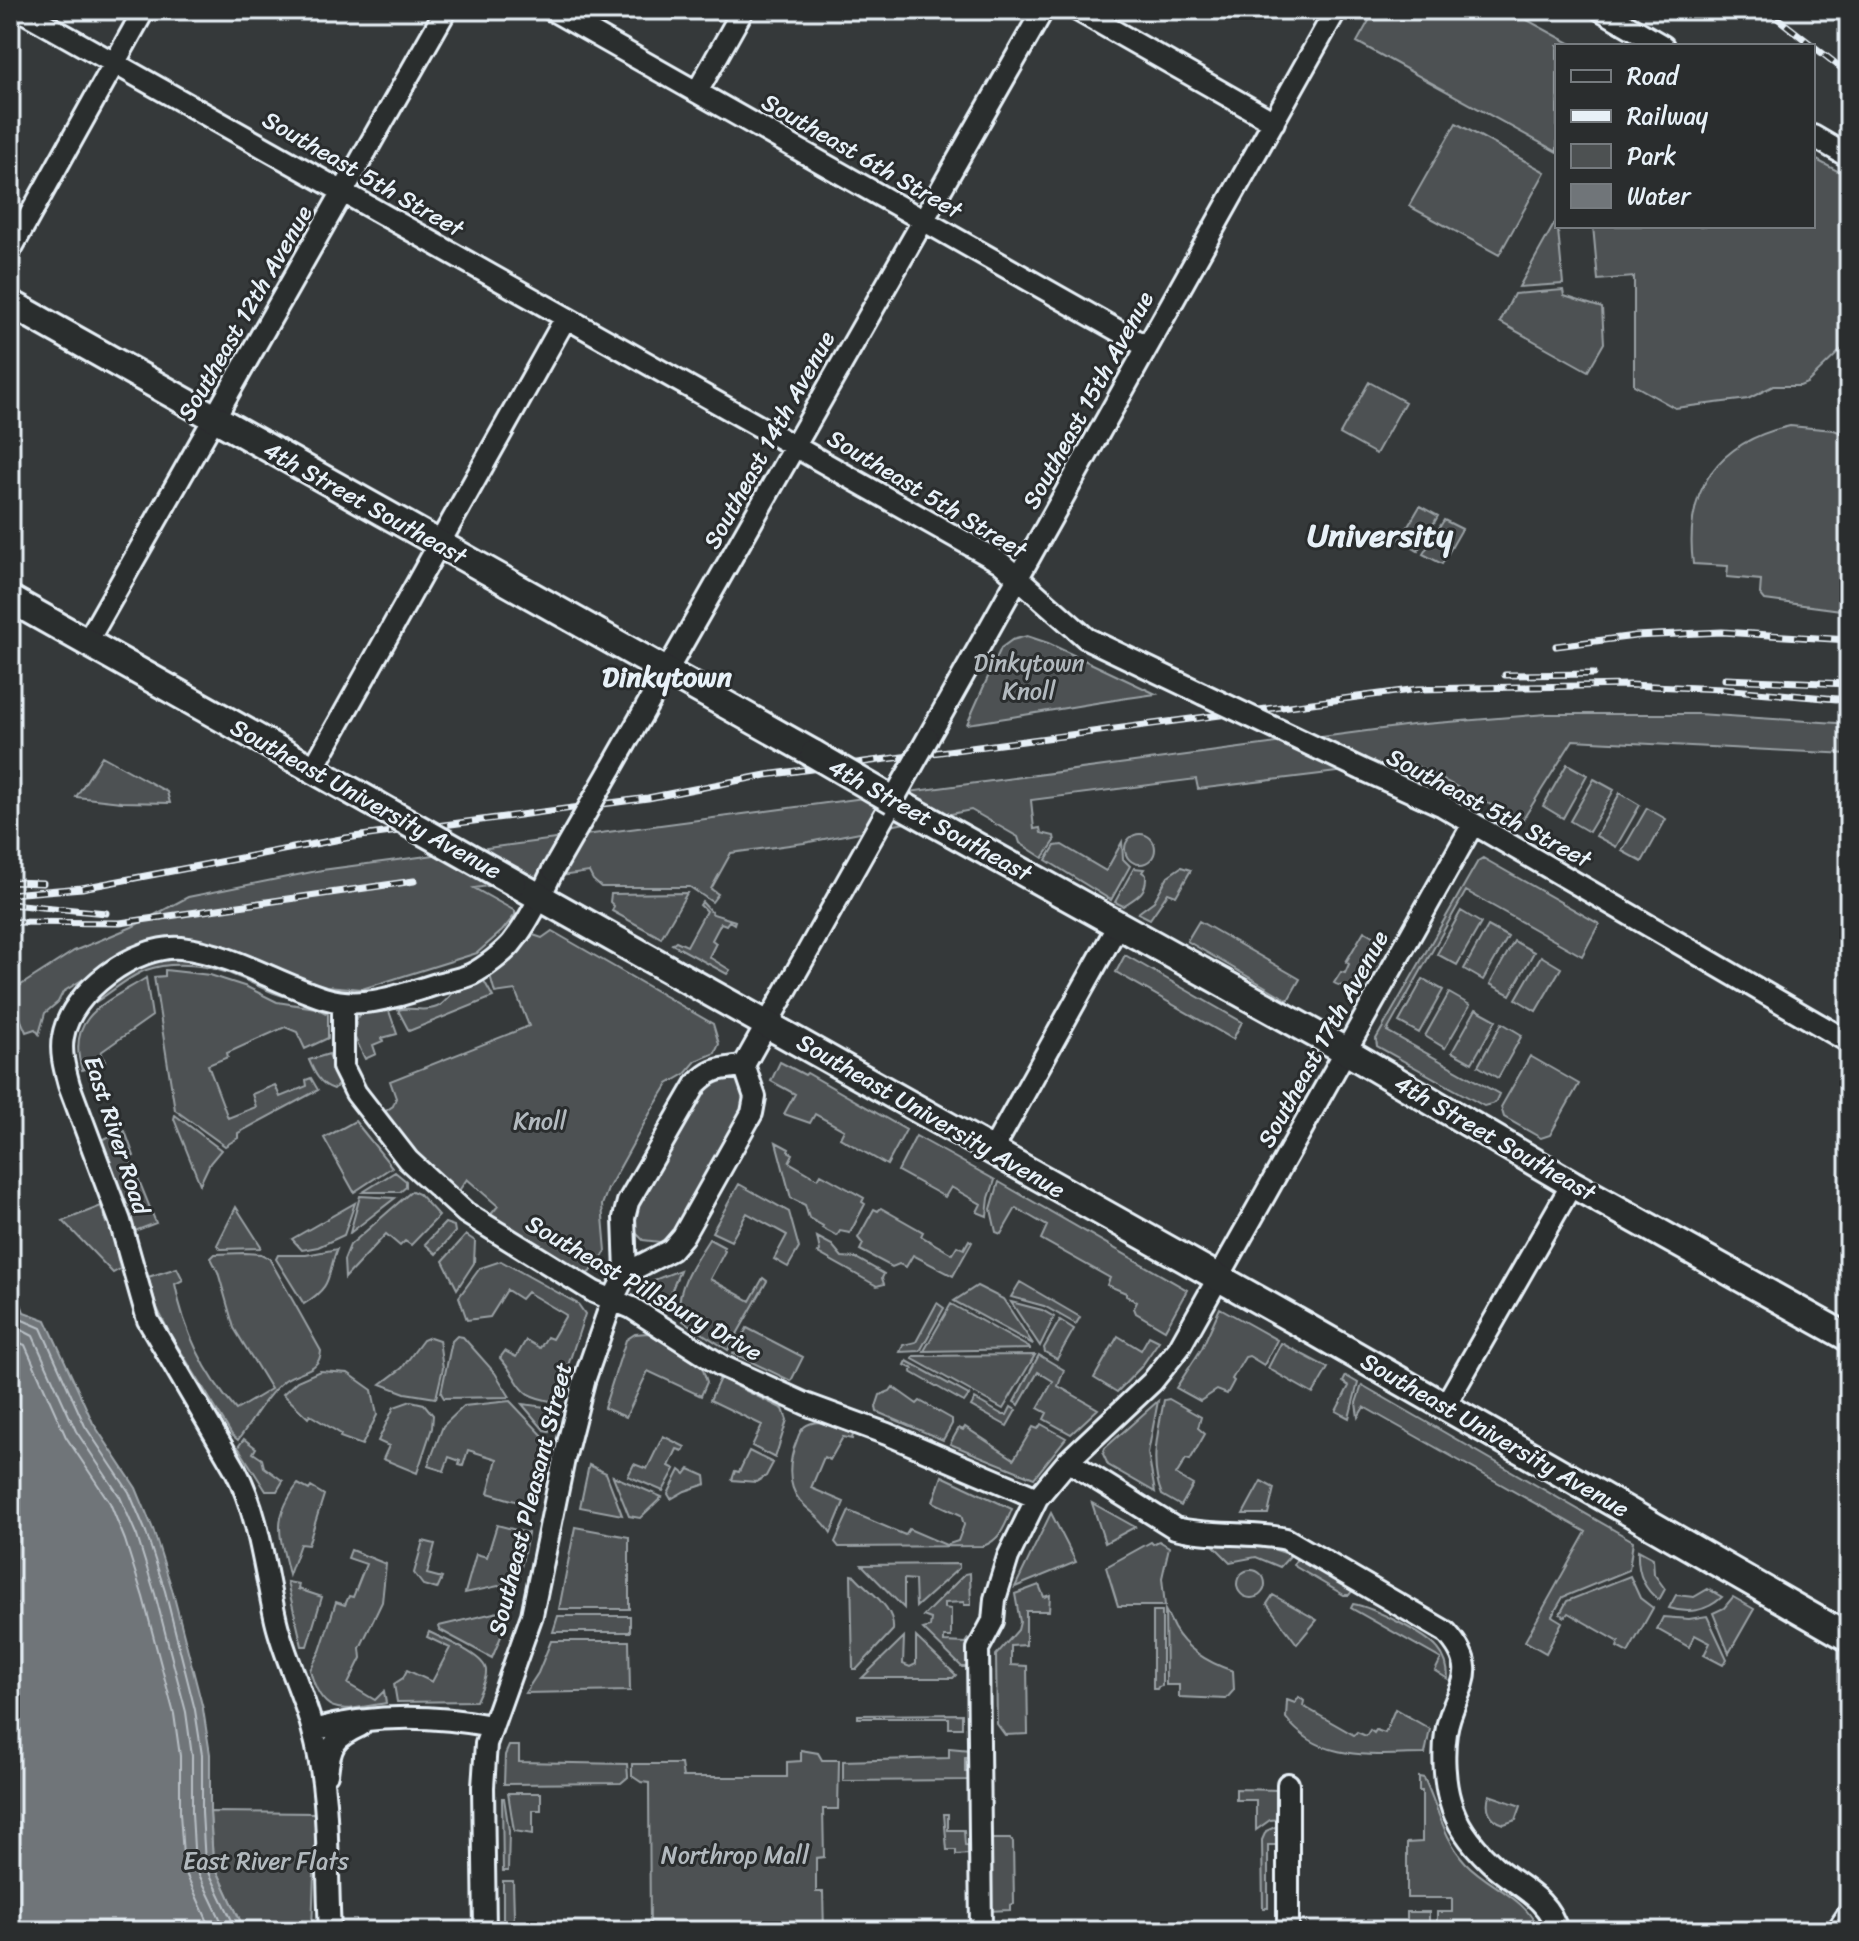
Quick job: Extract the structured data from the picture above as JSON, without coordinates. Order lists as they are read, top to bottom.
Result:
{
  "streets": {
    "main road": ["4th Street Southeast", "Southeast University Avenue"],
    "street": [
      "Southeast 6th Street",
      "Southeast 5th Street",
      "Southeast 12th Avenue",
      "Southeast 15th Avenue",
      "Southeast 14th Avenue",
      "Southeast 17th Avenue",
      "East River Road",
      "Southeast Pillsbury Drive",
      "Southeast Pleasant Street"
    ]
  },
  "crossings": [
    ["Southeast 6th Street", "Southeast 15th Avenue"],
    ["Southeast 6th Street", "Southeast 14th Avenue"],
    ["Southeast 5th Street", "Southeast 12th Avenue"],
    ["Southeast 5th Street", "Southeast 15th Avenue"],
    ["Southeast 5th Street", "Southeast 14th Avenue"],
    ["Southeast 5th Street", "Southeast 17th Avenue"],
    ["Southeast 12th Avenue", "4th Street Southeast"],
    ["Southeast 12th Avenue", "Southeast University Avenue"],
    ["Southeast 15th Avenue", "4th Street Southeast"],
    ["Southeast 15th Avenue", "Southeast University Avenue"],
    ["Southeast 14th Avenue", "4th Street Southeast"],
    ["Southeast 14th Avenue", "Southeast University Avenue"],
    ["Southeast 14th Avenue", "East River Road"],
    ["4th Street Southeast", "Southeast 17th Avenue"],
    ["Southeast University Avenue", "Southeast 17th Avenue"],
    ["Southeast University Avenue", "East River Road"],
    ["Southeast 17th Avenue", "Southeast Pillsbury Drive"],
    ["East River Road", "Southeast Pillsbury Drive"],
    ["Southeast Pillsbury Drive", "Southeast Pleasant Street"]
  ],
  "districts": ["University", "Dinkytown"],
  "parks": [
    "Dinkytown Knoll",
    "Knoll",
    "Northrop Mall",
    "East River Flats"
  ],
  "legend": [
    "Road",
    "Railway",
    "Park",
    "Water"
  ]
}
